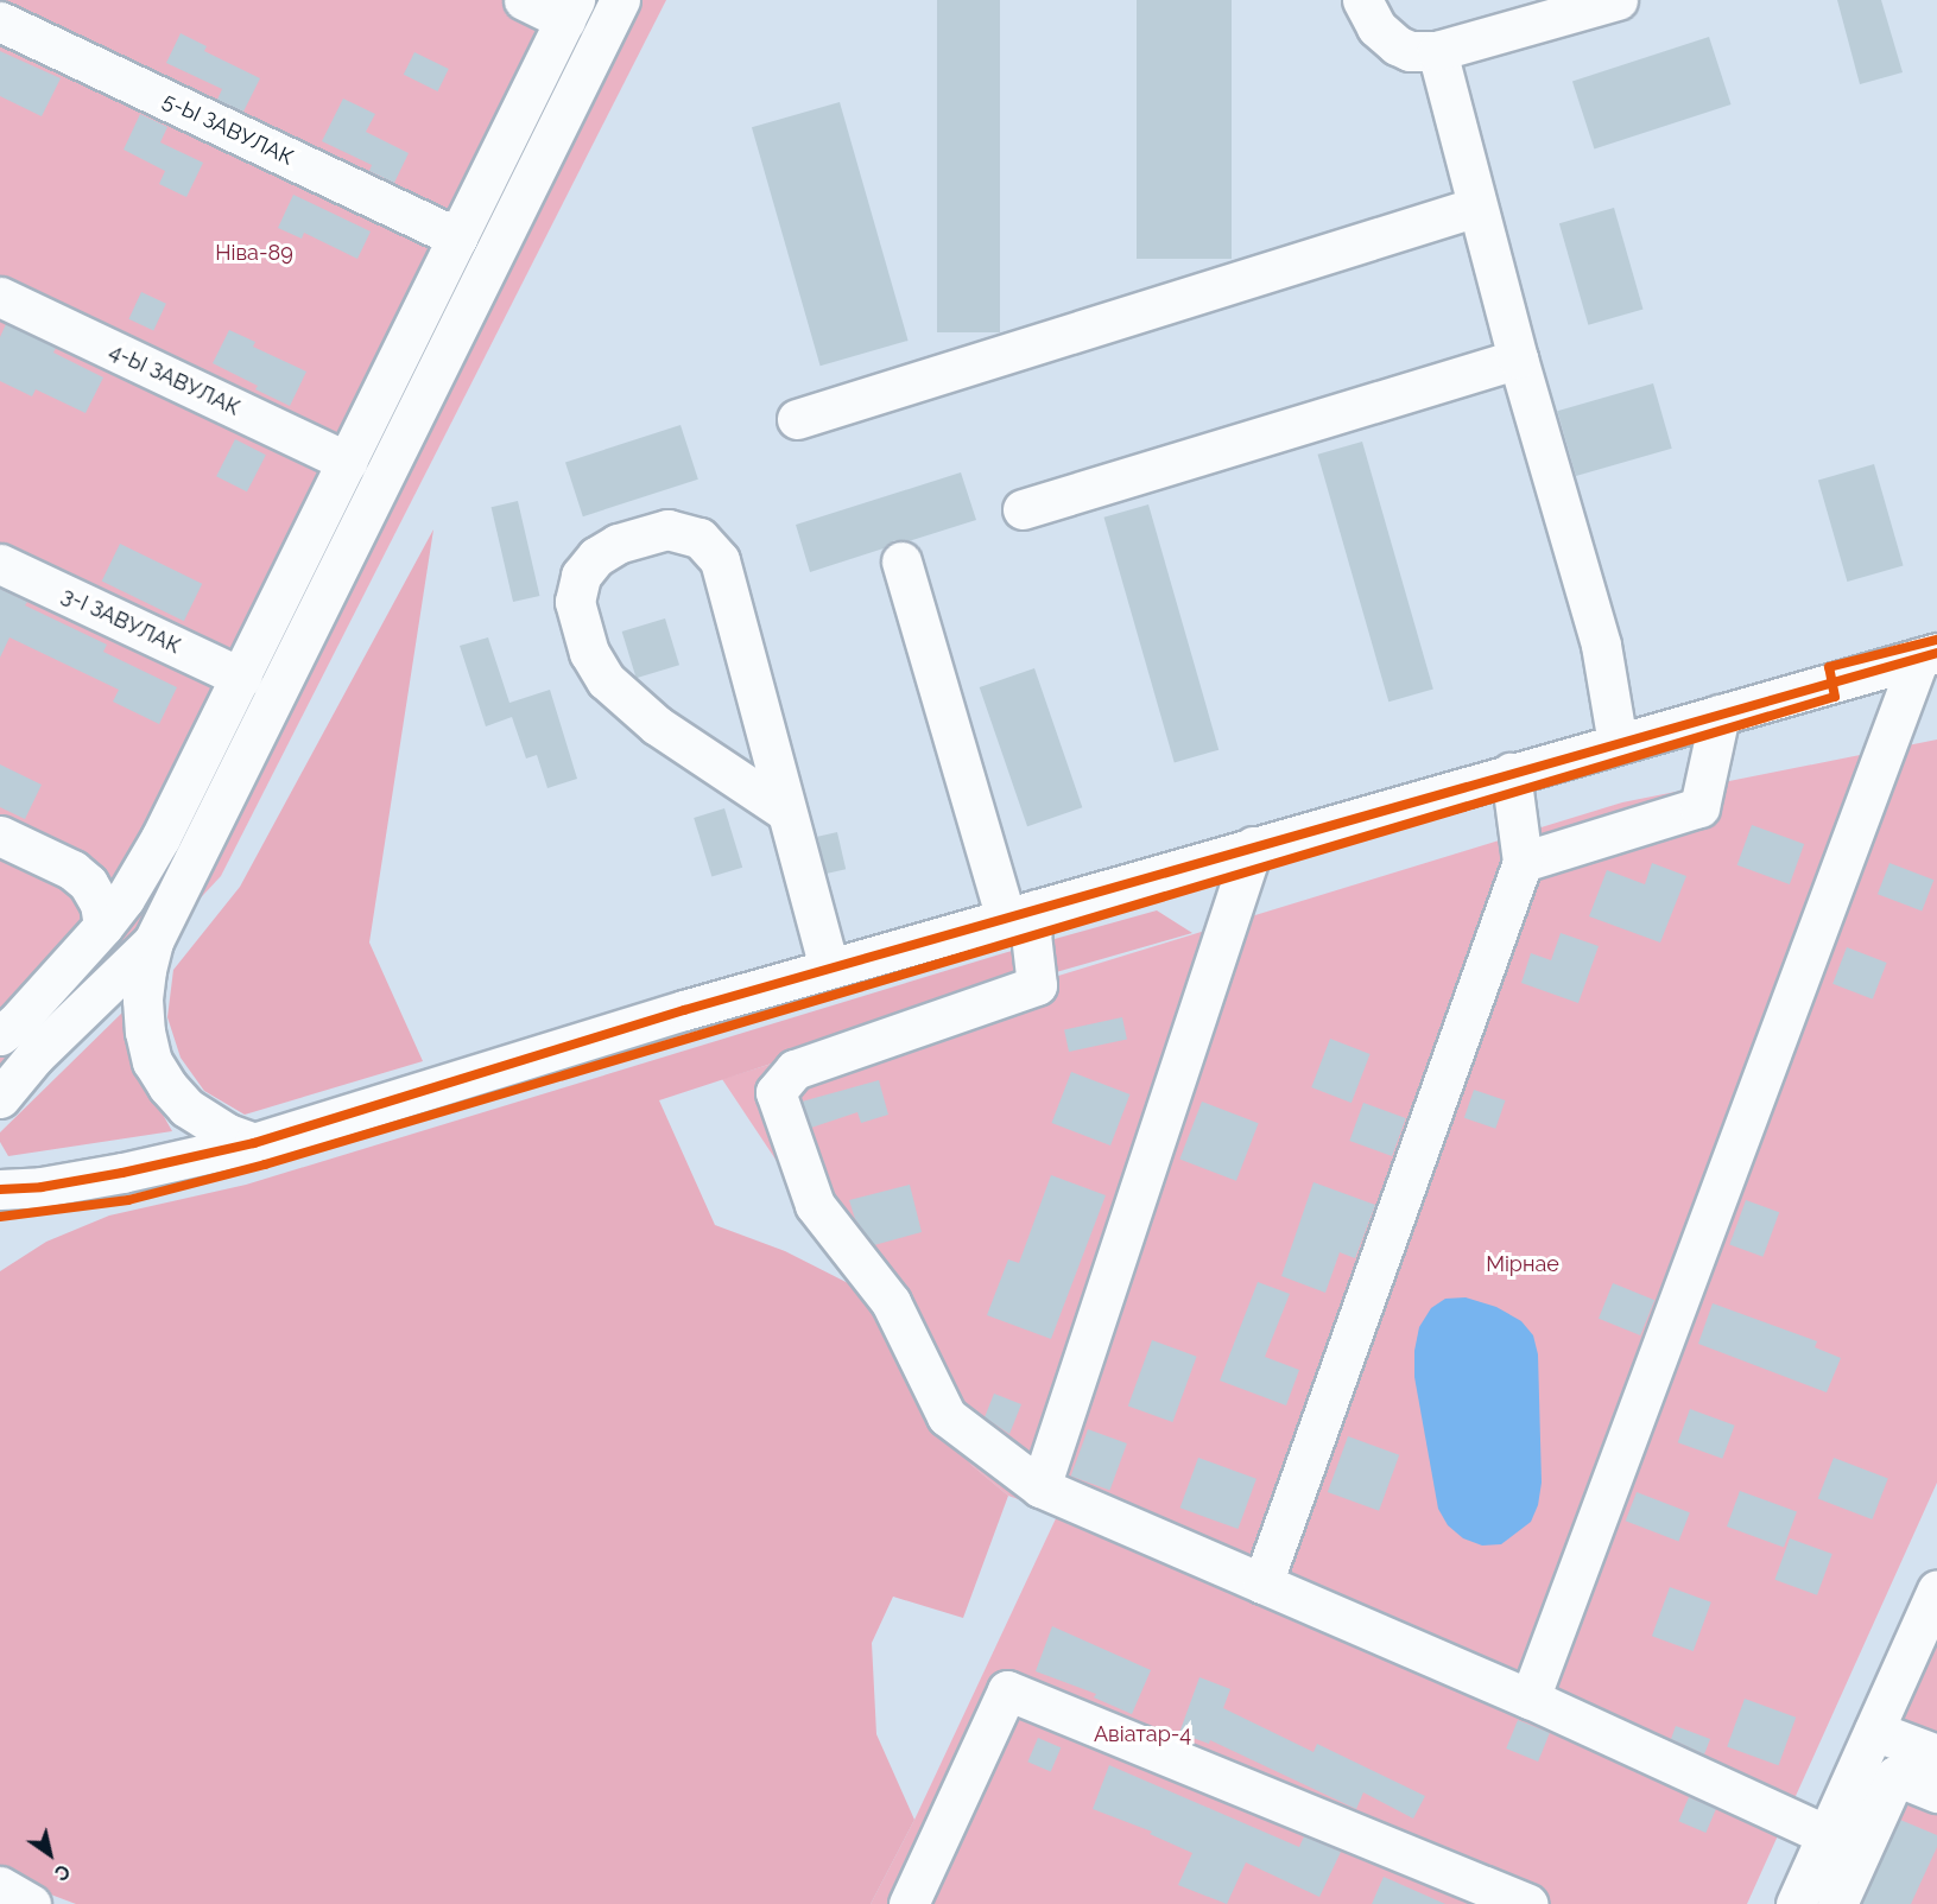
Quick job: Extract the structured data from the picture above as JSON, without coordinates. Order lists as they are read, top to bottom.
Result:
{
  "streets": {
    "street": ["5-Ы ЗАВУЛАК", "4-Ы ЗАВУЛАК", "3-І ЗАВУЛАК"]
  },
  "parks": ["Ніва-89", "Мірнае", "Авіатар-4"],
  "north": "bottom right"
}
